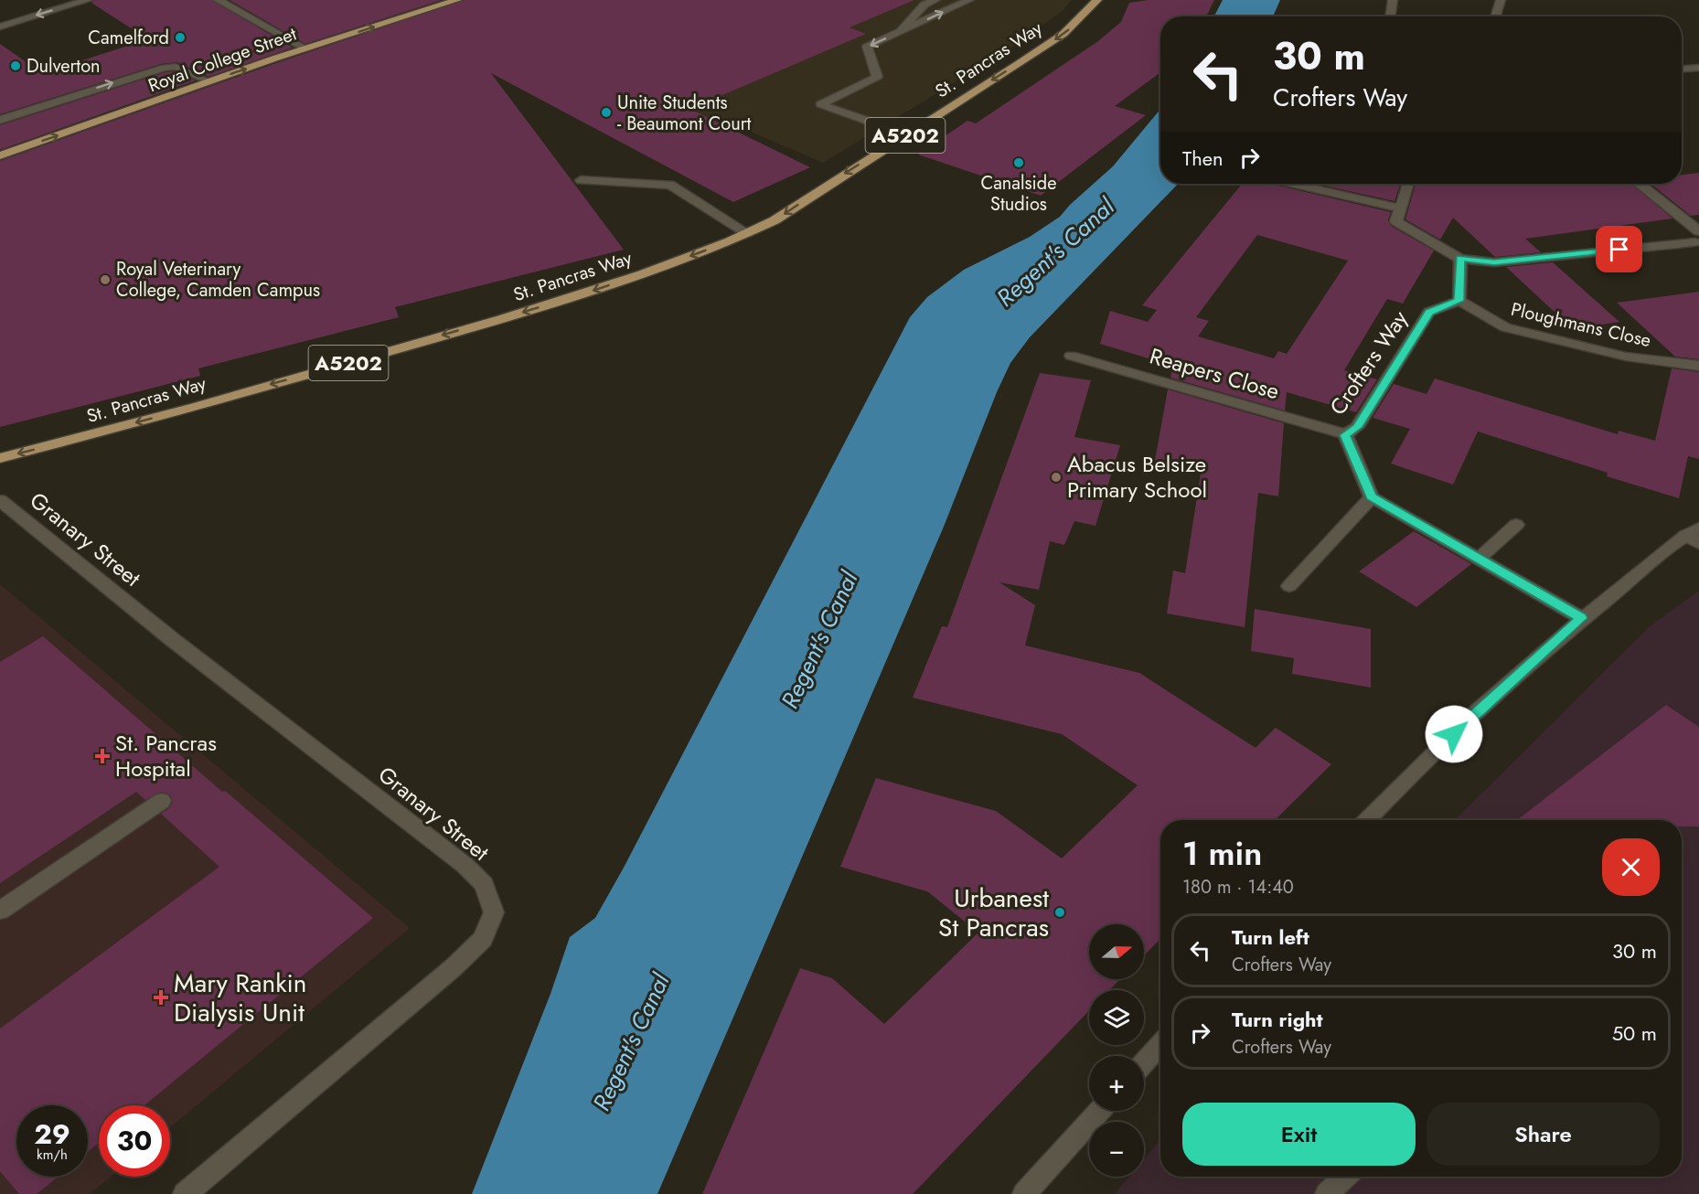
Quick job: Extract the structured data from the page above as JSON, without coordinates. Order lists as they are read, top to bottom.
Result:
{
  "streets": {
    "main road": ["Royal College Street", "St. Pancras Way", "A5202"],
    "street": [
      "Ploughmans Close",
      "Crofters Way",
      "Reapers Close",
      "Granary Street"
    ]
  },
  "crossings": [
    ["Ploughmans Close", "Crofters Way"],
    ["Crofters Way", "Reapers Close"]
  ],
  "one_way": ["Royal College Street", "St. Pancras Way"],
  "water": ["Regent's Canal"],
  "places": {
    "other": [
      "Camelford",
      "Dulverton",
      "Unite Students - Beaumont Court",
      "Canalside Studios",
      "Royal Veterinary College, Camden Campus",
      "Abacus Belsize Primary School",
      "Urbanest St Pancras"
    ],
    "health": ["St. Pancras Hospital", "Mary Rankin Dialysis Unit"]
  },
  "north": "right",
  "page": {
    "turn": ["30 m", "Crofters Way"],
    "then": "Then",
    "heading": ["1 min", "180 m · 14:40"],
    "list": [
      {
        "name": "Turn left",
        "note": "Crofters Way",
        "value": "30 m"
      },
      {
        "name": "Turn right",
        "note": "Crofters Way",
        "value": "50 m"
      }
    ],
    "map_buttons": ["+", "−"],
    "buttons": ["Exit", "Share"],
    "speed": "29 km/h",
    "limit": "30"
  }
}
